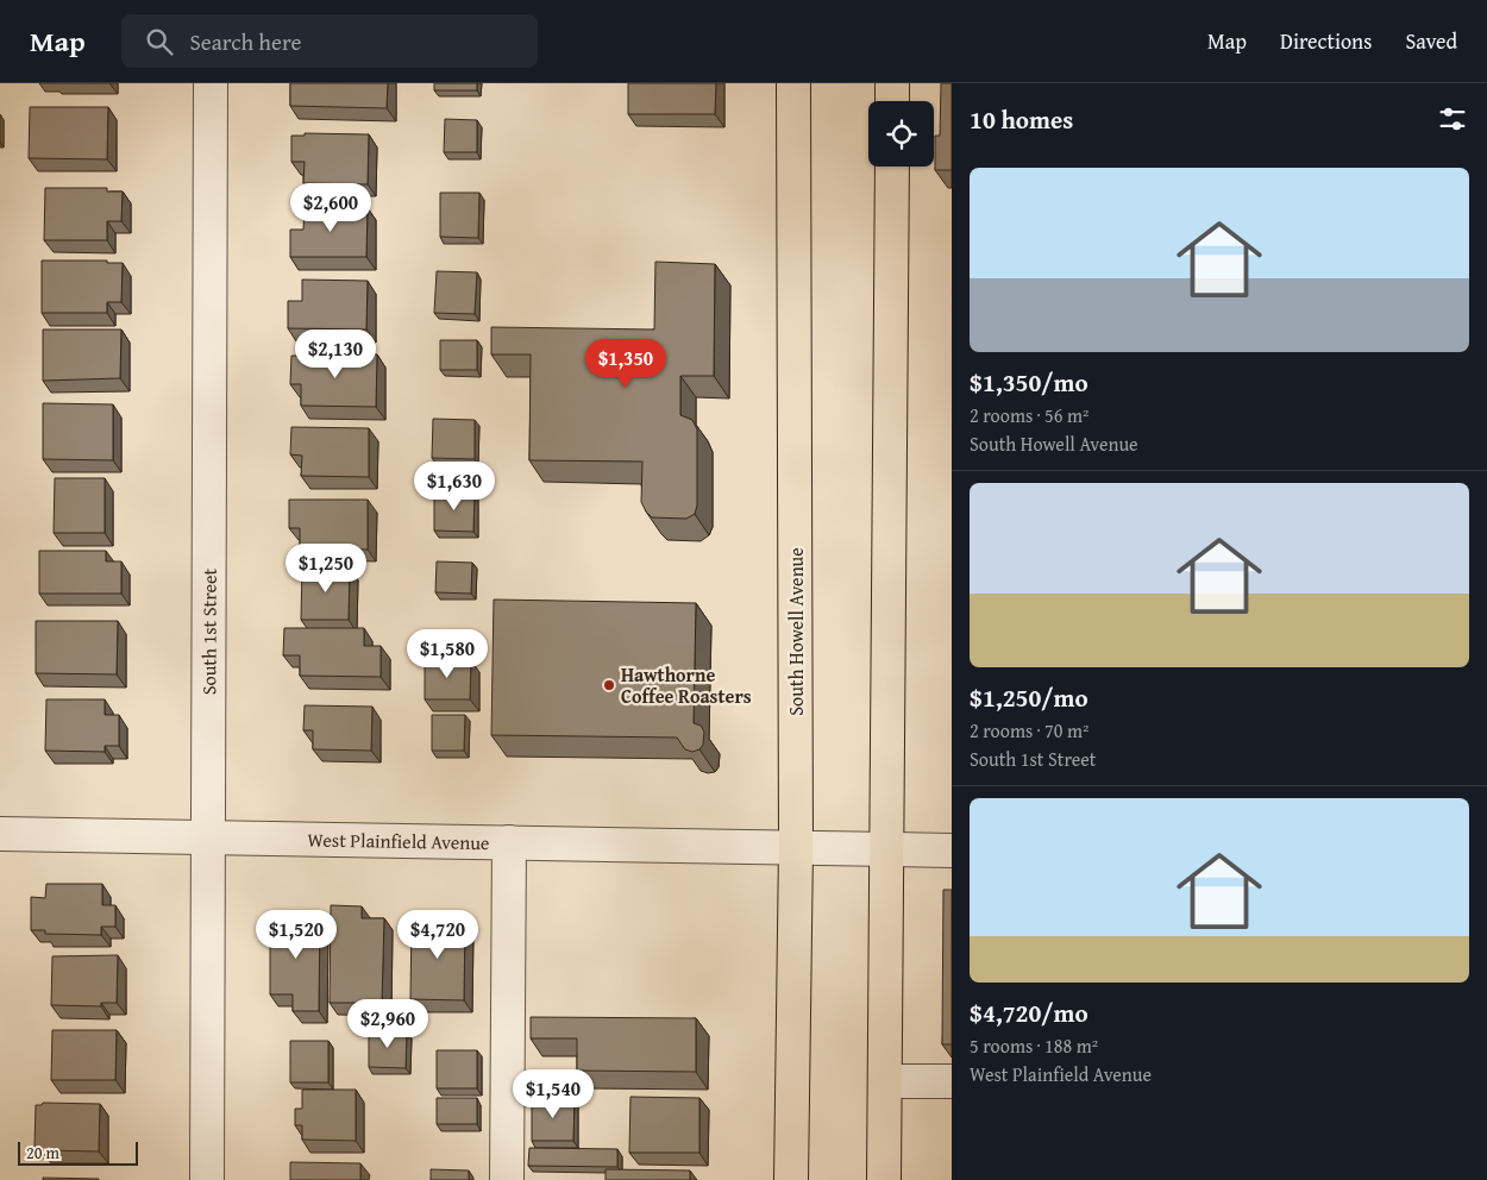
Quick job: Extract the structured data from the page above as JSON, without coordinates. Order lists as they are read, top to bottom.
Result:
{
  "streets": {
    "main road": ["South Howell Avenue"],
    "street": ["South 1st Street", "West Plainfield Avenue"]
  },
  "crossings": [
    ["South 1st Street", "West Plainfield Avenue"],
    ["South Howell Avenue", "West Plainfield Avenue"]
  ],
  "places": ["Hawthorne Coffee Roasters"],
  "scale_bar": "20 m",
  "page": {
    "header": "Map",
    "search": "Search here",
    "nav": ["Map", "Directions", "Saved"],
    "heading": "10 homes",
    "list": [
      {
        "name": "$1,350/mo",
        "note": "2 rooms · 56 m² · South Howell Avenue"
      },
      {
        "name": "$1,250/mo",
        "note": "2 rooms · 70 m² · South 1st Street"
      },
      {
        "name": "$4,720/mo",
        "note": "5 rooms · 188 m² · West Plainfield Avenue"
      }
    ],
    "price": [
      "$2,600",
      "$2,130",
      "$1,350",
      "$1,630",
      "$1,250",
      "$1,580",
      "$1,520",
      "$4,720",
      "$2,960",
      "$1,540"
    ],
    "scale": "20 m"
  }
}
